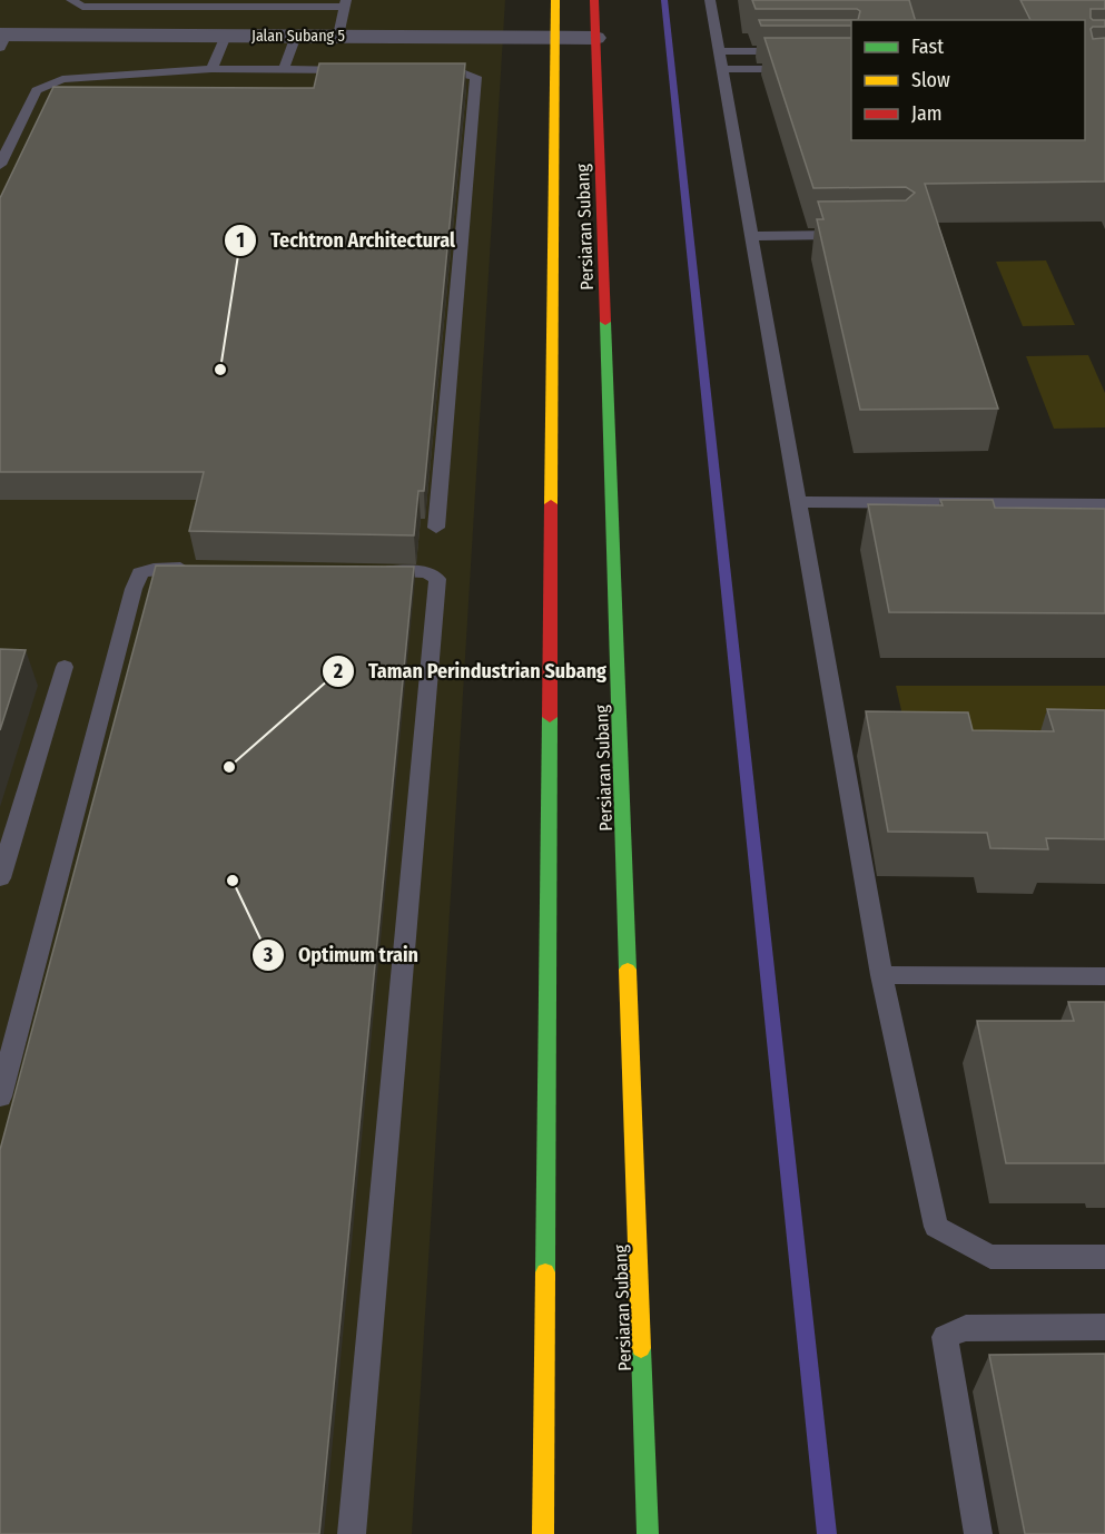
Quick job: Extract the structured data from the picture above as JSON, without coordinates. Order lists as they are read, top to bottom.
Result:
{
  "streets": {
    "street": ["Jalan Subang 5", "Persiaran Subang"]
  },
  "crossings": [
    ["Jalan Subang 5", "Persiaran Subang"]
  ],
  "places": ["Techtron Architectural", "Taman Perindustrian Subang", "Optimum train"],
  "legend": ["Fast", "Slow", "Jam"]
}
